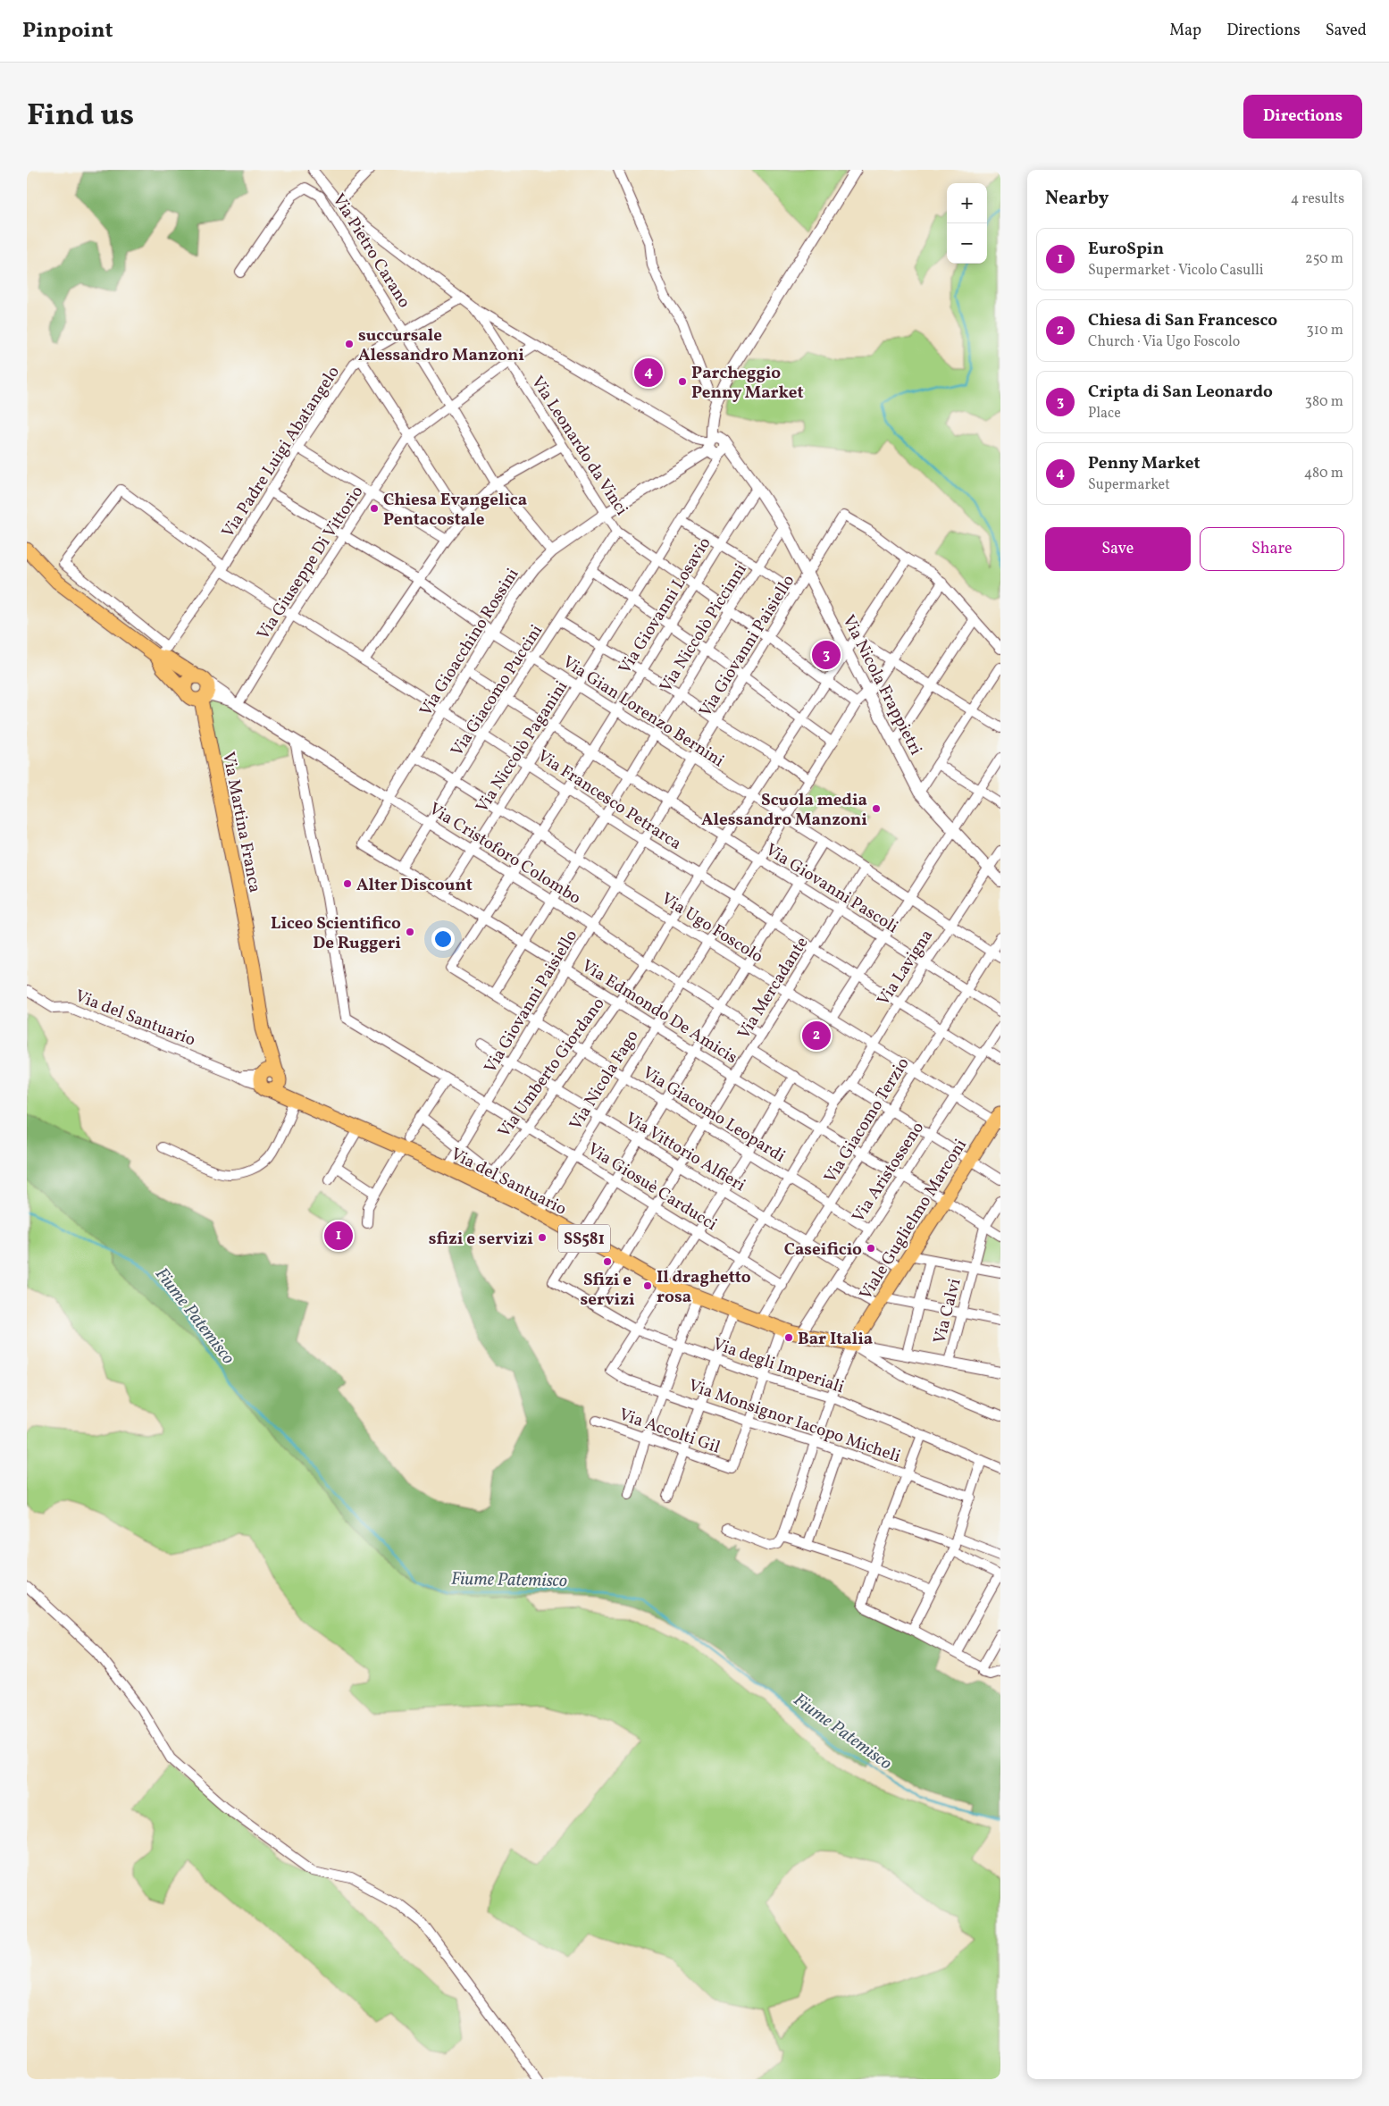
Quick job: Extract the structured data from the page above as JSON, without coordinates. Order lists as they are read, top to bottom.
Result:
{
  "streets": {
    "main road": [
      "Via Martina Franca",
      "Via del Santuario",
      "Viale Guglielmo Marconi",
      "SS581"
    ],
    "street": [
      "Via Pietro Carano",
      "Via Leonardo da Vinci",
      "Via Padre Luigi Abatangelo",
      "Via Giuseppe Di Vittorio",
      "Via Giovanni Losavio",
      "Via Niccolò Piccinni",
      "Via Gioacchino Rossini",
      "Via Giovanni Paisiello",
      "Via Nicola Frappietri",
      "Via Giacomo Puccini",
      "Via Gian Lorenzo Bernini",
      "Via Niccolò Paganini",
      "Via Francesco Petrarca",
      "Via Cristoforo Colombo",
      "Via Giovanni Pascoli",
      "Via Ugo Foscolo",
      "Via Lavigna",
      "Via Mercadante",
      "Via Edmondo De Amicis",
      "Via Umberto Giordano",
      "Via Nicola Fago",
      "Via Giacomo Leopardi",
      "Via Giacomo Terzio",
      "Via Vittorio Alfieri",
      "Via Aristosseno",
      "Via Giosuè Carducci",
      "Via Calvi",
      "Via degli Imperiali",
      "Via Monsignor Iacopo Micheli",
      "Via Accolti Gil"
    ]
  },
  "crossings": [
    ["Via Pietro Carano", "Via Padre Luigi Abatangelo"],
    ["Via Pietro Carano", "Via Giuseppe Di Vittorio"],
    ["Via Pietro Carano", "Via Gioacchino Rossini"],
    ["Via Leonardo da Vinci", "Via Giuseppe Di Vittorio"],
    ["Via Leonardo da Vinci", "Via Giovanni Losavio"],
    ["Via Leonardo da Vinci", "Via Niccolò Piccinni"],
    ["Via Leonardo da Vinci", "Via Gioacchino Rossini"],
    ["Via Leonardo da Vinci", "Via Giovanni Paisiello"],
    ["Via Leonardo da Vinci", "Via Giacomo Puccini"],
    ["Via Leonardo da Vinci", "Via Niccolò Paganini"],
    ["Via Leonardo da Vinci", "Via Umberto Giordano"],
    ["Via Leonardo da Vinci", "Via Nicola Fago"],
    ["Via Padre Luigi Abatangelo", "Via Gian Lorenzo Bernini"],
    ["Via Padre Luigi Abatangelo", "Via Francesco Petrarca"],
    ["Via Padre Luigi Abatangelo", "Via Martina Franca"],
    ["Via Giuseppe Di Vittorio", "Via Gian Lorenzo Bernini"],
    ["Via Giuseppe Di Vittorio", "Via Francesco Petrarca"],
    ["Via Giuseppe Di Vittorio", "Via Cristoforo Colombo"],
    ["Via Giovanni Losavio", "Via Nicola Frappietri"],
    ["Via Giovanni Losavio", "Via Gian Lorenzo Bernini"],
    ["Via Giovanni Losavio", "Via Francesco Petrarca"],
    ["Via Giovanni Losavio", "Via Cristoforo Colombo"],
    ["Via Giovanni Losavio", "Via Giovanni Pascoli"],
    ["Via Giovanni Losavio", "Via Ugo Foscolo"],
    ["Via Giovanni Losavio", "Via Edmondo De Amicis"],
    ["Via Giovanni Losavio", "Via Giacomo Leopardi"],
    ["Via Niccolò Piccinni", "Via Nicola Frappietri"],
    ["Via Niccolò Piccinni", "Via Gian Lorenzo Bernini"],
    ["Via Niccolò Piccinni", "Via Francesco Petrarca"],
    ["Via Niccolò Piccinni", "Via Cristoforo Colombo"],
    ["Via Niccolò Piccinni", "Via Giovanni Pascoli"],
    ["Via Niccolò Piccinni", "Via Ugo Foscolo"],
    ["Via Niccolò Piccinni", "Via Edmondo De Amicis"],
    ["Via Niccolò Piccinni", "Via Giacomo Leopardi"],
    ["Via Gioacchino Rossini", "Via Nicola Frappietri"],
    ["Via Gioacchino Rossini", "Via Gian Lorenzo Bernini"],
    ["Via Gioacchino Rossini", "Via Niccolò Paganini"],
    ["Via Gioacchino Rossini", "Via Francesco Petrarca"],
    ["Via Gioacchino Rossini", "Via Cristoforo Colombo"],
    ["Via Gioacchino Rossini", "Via Giovanni Pascoli"],
    ["Via Gioacchino Rossini", "Via Ugo Foscolo"],
    ["Via Gioacchino Rossini", "Via Edmondo De Amicis"],
    ["Via Giovanni Paisiello", "Via Nicola Frappietri"],
    ["Via Giovanni Paisiello", "Via Gian Lorenzo Bernini"],
    ["Via Giovanni Paisiello", "Via Francesco Petrarca"],
    ["Via Giovanni Paisiello", "Via Cristoforo Colombo"],
    ["Via Giovanni Paisiello", "Via Giovanni Pascoli"],
    ["Via Giovanni Paisiello", "Via Ugo Foscolo"],
    ["Via Giovanni Paisiello", "Via Edmondo De Amicis"],
    ["Via Giovanni Paisiello", "Via del Santuario"],
    ["Via Giovanni Paisiello", "Via Umberto Giordano"],
    ["Via Giovanni Paisiello", "Via Giacomo Leopardi"],
    ["Via Giovanni Paisiello", "Via Vittorio Alfieri"],
    ["Via Giovanni Paisiello", "Via Giosuè Carducci"],
    ["Via Nicola Frappietri", "Via Niccolò Paganini"],
    ["Via Nicola Frappietri", "Via Lavigna"],
    ["Via Nicola Frappietri", "Via Umberto Giordano"],
    ["Via Nicola Frappietri", "Via Nicola Fago"],
    ["Via Giacomo Puccini", "Via Gian Lorenzo Bernini"],
    ["Via Giacomo Puccini", "Via Francesco Petrarca"],
    ["Via Giacomo Puccini", "Via Cristoforo Colombo"],
    ["Via Giacomo Puccini", "Via Giovanni Pascoli"],
    ["Via Giacomo Puccini", "Via Ugo Foscolo"],
    ["Via Giacomo Puccini", "Via Edmondo De Amicis"],
    ["Via Gian Lorenzo Bernini", "Via Niccolò Paganini"],
    ["Via Gian Lorenzo Bernini", "Via Lavigna"],
    ["Via Gian Lorenzo Bernini", "Via Mercadante"],
    ["Via Gian Lorenzo Bernini", "Via Umberto Giordano"],
    ["Via Gian Lorenzo Bernini", "Via Nicola Fago"],
    ["Via Gian Lorenzo Bernini", "Via Giacomo Terzio"],
    ["Via Niccolò Paganini", "Via Francesco Petrarca"],
    ["Via Niccolò Paganini", "Via Cristoforo Colombo"],
    ["Via Niccolò Paganini", "Via Giovanni Pascoli"],
    ["Via Niccolò Paganini", "Via Ugo Foscolo"],
    ["Via Niccolò Paganini", "Via Edmondo De Amicis"],
    ["Via Francesco Petrarca", "Via Martina Franca"],
    ["Via Francesco Petrarca", "Via Lavigna"],
    ["Via Francesco Petrarca", "Via Mercadante"],
    ["Via Francesco Petrarca", "Via Umberto Giordano"],
    ["Via Francesco Petrarca", "Via Nicola Fago"],
    ["Via Francesco Petrarca", "Via Giacomo Terzio"],
    ["Via Francesco Petrarca", "Via Aristosseno"],
    ["Via Martina Franca", "Via Cristoforo Colombo"],
    ["Via Martina Franca", "Via del Santuario"],
    ["Via Cristoforo Colombo", "Via Mercadante"],
    ["Via Cristoforo Colombo", "Via Umberto Giordano"],
    ["Via Cristoforo Colombo", "Via Nicola Fago"],
    ["Via Cristoforo Colombo", "Via Giosuè Carducci"],
    ["Via Giovanni Pascoli", "Via Lavigna"],
    ["Via Giovanni Pascoli", "Via Mercadante"],
    ["Via Giovanni Pascoli", "Via Umberto Giordano"],
    ["Via Giovanni Pascoli", "Via Nicola Fago"],
    ["Via Giovanni Pascoli", "Via Giacomo Terzio"],
    ["Via Ugo Foscolo", "Via Lavigna"],
    ["Via Ugo Foscolo", "Via Mercadante"],
    ["Via Ugo Foscolo", "Via Umberto Giordano"],
    ["Via Ugo Foscolo", "Via Nicola Fago"],
    ["Via Ugo Foscolo", "Via Giacomo Terzio"],
    ["Via Ugo Foscolo", "Via Aristosseno"],
    ["Via Ugo Foscolo", "Viale Guglielmo Marconi"],
    ["Via Lavigna", "Via Edmondo De Amicis"],
    ["Via Lavigna", "Via del Santuario"],
    ["Via Lavigna", "Via Giacomo Leopardi"],
    ["Via Lavigna", "Via Vittorio Alfieri"],
    ["Via Lavigna", "Via Giosuè Carducci"],
    ["Via Mercadante", "Via Edmondo De Amicis"],
    ["Via Mercadante", "Via del Santuario"],
    ["Via Mercadante", "Via Giacomo Leopardi"],
    ["Via Mercadante", "Via Vittorio Alfieri"],
    ["Via Mercadante", "Via Giosuè Carducci"],
    ["Via Mercadante", "Via degli Imperiali"],
    ["Via Edmondo De Amicis", "Via Umberto Giordano"],
    ["Via Edmondo De Amicis", "Via Nicola Fago"],
    ["Via Edmondo De Amicis", "Via Giacomo Terzio"],
    ["Via Edmondo De Amicis", "Via Aristosseno"],
    ["Via Edmondo De Amicis", "Viale Guglielmo Marconi"],
    ["Via Edmondo De Amicis", "Via Calvi"],
    ["Via del Santuario", "Via Umberto Giordano"],
    ["Via del Santuario", "Via Nicola Fago"],
    ["Via del Santuario", "Via Giacomo Terzio"],
    ["Via del Santuario", "Via Aristosseno"],
    ["Via del Santuario", "Viale Guglielmo Marconi"],
    ["Via del Santuario", "Via degli Imperiali"],
    ["Via Umberto Giordano", "Via Giacomo Leopardi"],
    ["Via Umberto Giordano", "Via Vittorio Alfieri"],
    ["Via Umberto Giordano", "Via Giosuè Carducci"],
    ["Via Nicola Fago", "Via Giacomo Leopardi"],
    ["Via Nicola Fago", "Via Vittorio Alfieri"],
    ["Via Nicola Fago", "Via Giosuè Carducci"],
    ["Via Giacomo Leopardi", "Via Giacomo Terzio"],
    ["Via Giacomo Leopardi", "Via Aristosseno"],
    ["Via Giacomo Terzio", "Via Vittorio Alfieri"],
    ["Via Giacomo Terzio", "Via Giosuè Carducci"],
    ["Via Vittorio Alfieri", "Via Aristosseno"],
    ["Via degli Imperiali", "Via Monsignor Iacopo Micheli"],
    ["Via Monsignor Iacopo Micheli", "Via Accolti Gil"]
  ],
  "water": ["Fiume Patemisco"],
  "places": [
    "succursale Alessandro Manzoni",
    "Parcheggio Penny Market",
    "Chiesa Evangelica Pentacostale",
    "Scuola media Alessandro Manzoni",
    "Alter Discount",
    "Liceo Scientifico De Ruggeri",
    "sfizi e servizi",
    "Caseificio",
    "Sfizi e servizi",
    "Il draghetto rosa",
    "Bar Italia"
  ],
  "page": {
    "header": "Pinpoint",
    "nav": ["Map", "Directions", "Saved"],
    "title": "Find us",
    "buttons": [
      "Directions",
      ["Save", "Share"]
    ],
    "heading": ["Nearby", "4 results"],
    "map_buttons": ["+", "−"],
    "list": [
      {
        "mark": "1",
        "name": "EuroSpin",
        "note": "Supermarket · Vicolo Casulli",
        "value": "250 m"
      },
      {
        "mark": "2",
        "name": "Chiesa di San Francesco",
        "note": "Church · Via Ugo Foscolo",
        "value": "310 m"
      },
      {
        "mark": "3",
        "name": "Cripta di San Leonardo",
        "note": "Place",
        "value": "380 m"
      },
      {
        "mark": "4",
        "name": "Penny Market",
        "note": "Supermarket",
        "value": "480 m"
      }
    ],
    "pins": [
      "4",
      "3",
      "2",
      "1"
    ]
  }
}
